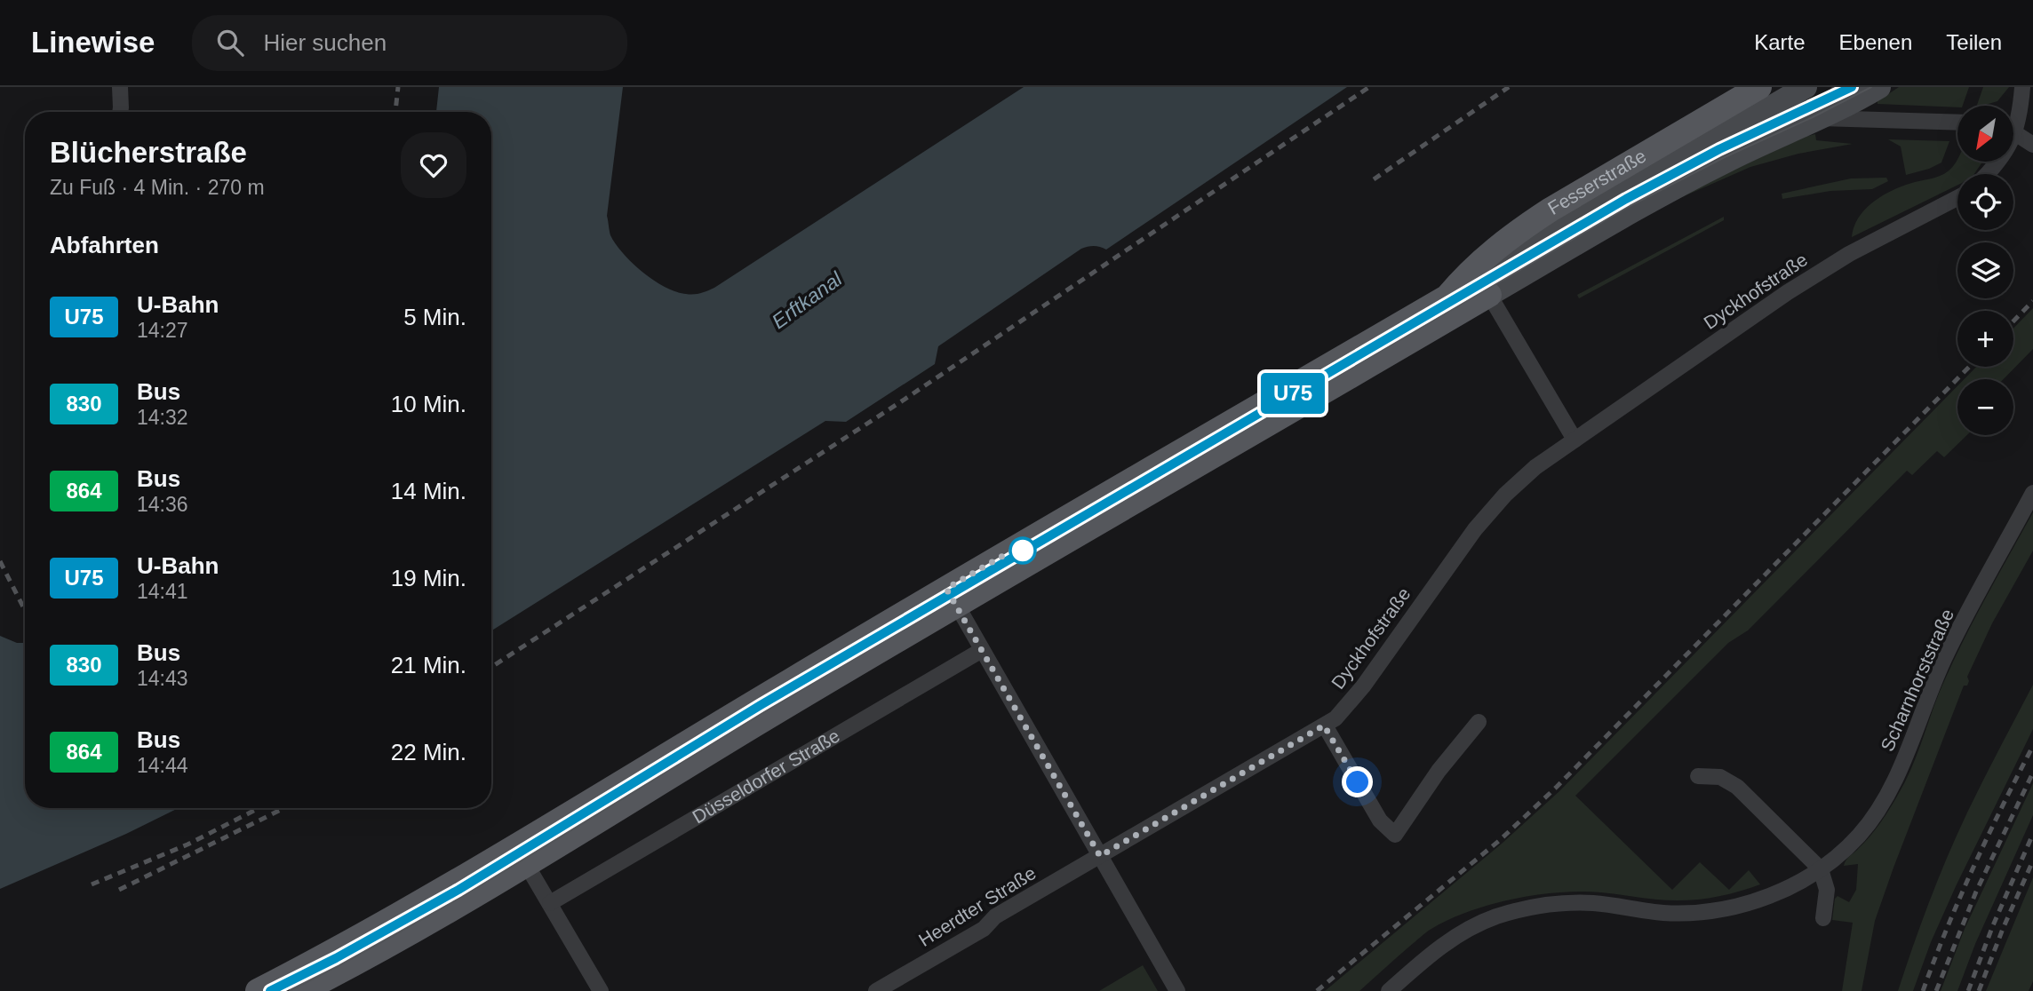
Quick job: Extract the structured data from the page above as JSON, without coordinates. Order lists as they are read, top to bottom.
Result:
{
  "streets": {
    "main road": ["Fesserstraße"],
    "street": [
      "Dyckhofstraße",
      "Scharnhorststraße",
      "Düsseldorfer Straße",
      "Heerdter Straße"
    ]
  },
  "crossings": [
    ["Dyckhofstraße", "Heerdter Straße"]
  ],
  "water": ["Erftkanal"],
  "lines": ["metro line U75"],
  "north": "bottom left",
  "page": {
    "header": "Linewise",
    "search": "Hier suchen",
    "nav": ["Karte", "Ebenen", "Teilen"],
    "on_map": "U75",
    "map_buttons": ["+", "−"],
    "heading": [
      ["Blücherstraße", "Zu Fuß · 4 Min. · 270 m"],
      "Abfahrten"
    ],
    "list": [
      {
        "mark": "U75",
        "name": "U-Bahn",
        "note": "14:27",
        "value": "5 Min."
      },
      {
        "mark": "830",
        "name": "Bus",
        "note": "14:32",
        "value": "10 Min."
      },
      {
        "mark": "864",
        "name": "Bus",
        "note": "14:36",
        "value": "14 Min."
      },
      {
        "mark": "U75",
        "name": "U-Bahn",
        "note": "14:41",
        "value": "19 Min."
      },
      {
        "mark": "830",
        "name": "Bus",
        "note": "14:43",
        "value": "21 Min."
      },
      {
        "mark": "864",
        "name": "Bus",
        "note": "14:44",
        "value": "22 Min."
      }
    ]
  }
}
